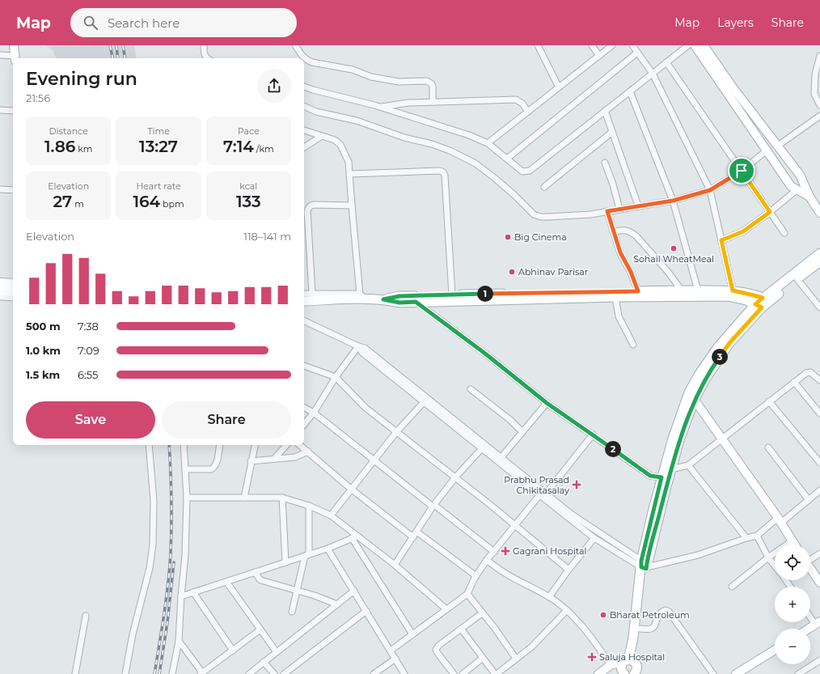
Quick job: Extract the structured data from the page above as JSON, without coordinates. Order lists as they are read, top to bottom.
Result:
{
  "places": {
    "other": [
      "Big Cinema",
      "Sohail WheatMeal",
      "Abhinav Parisar",
      "Bharat Petroleum"
    ],
    "health": ["Prabhu Prasad Chikitasalay", "Gagrani Hospital", "Saluja Hospital"]
  },
  "page": {
    "header": "Map",
    "search": "Search here",
    "nav": ["Map", "Layers", "Share"],
    "heading": ["Evening run", "21:56"],
    "stats": [
      ["Distance", "1.86 km"],
      ["Time", "13:27"],
      ["Pace", "7:14 /km"],
      ["Elevation", "27 m"],
      ["Heart rate", "164 bpm"],
      ["kcal", "133"]
    ],
    "chart": ["Elevation", "118–141 m"],
    "pins": ["1", "3", "2"],
    "list": [
      {
        "name": "500 m",
        "note": "7:38"
      },
      {
        "name": "1.0 km",
        "note": "7:09"
      },
      {
        "name": "1.5 km",
        "note": "6:55"
      }
    ],
    "buttons": ["Save", "Share"],
    "map_buttons": ["+", "−"]
  }
}
